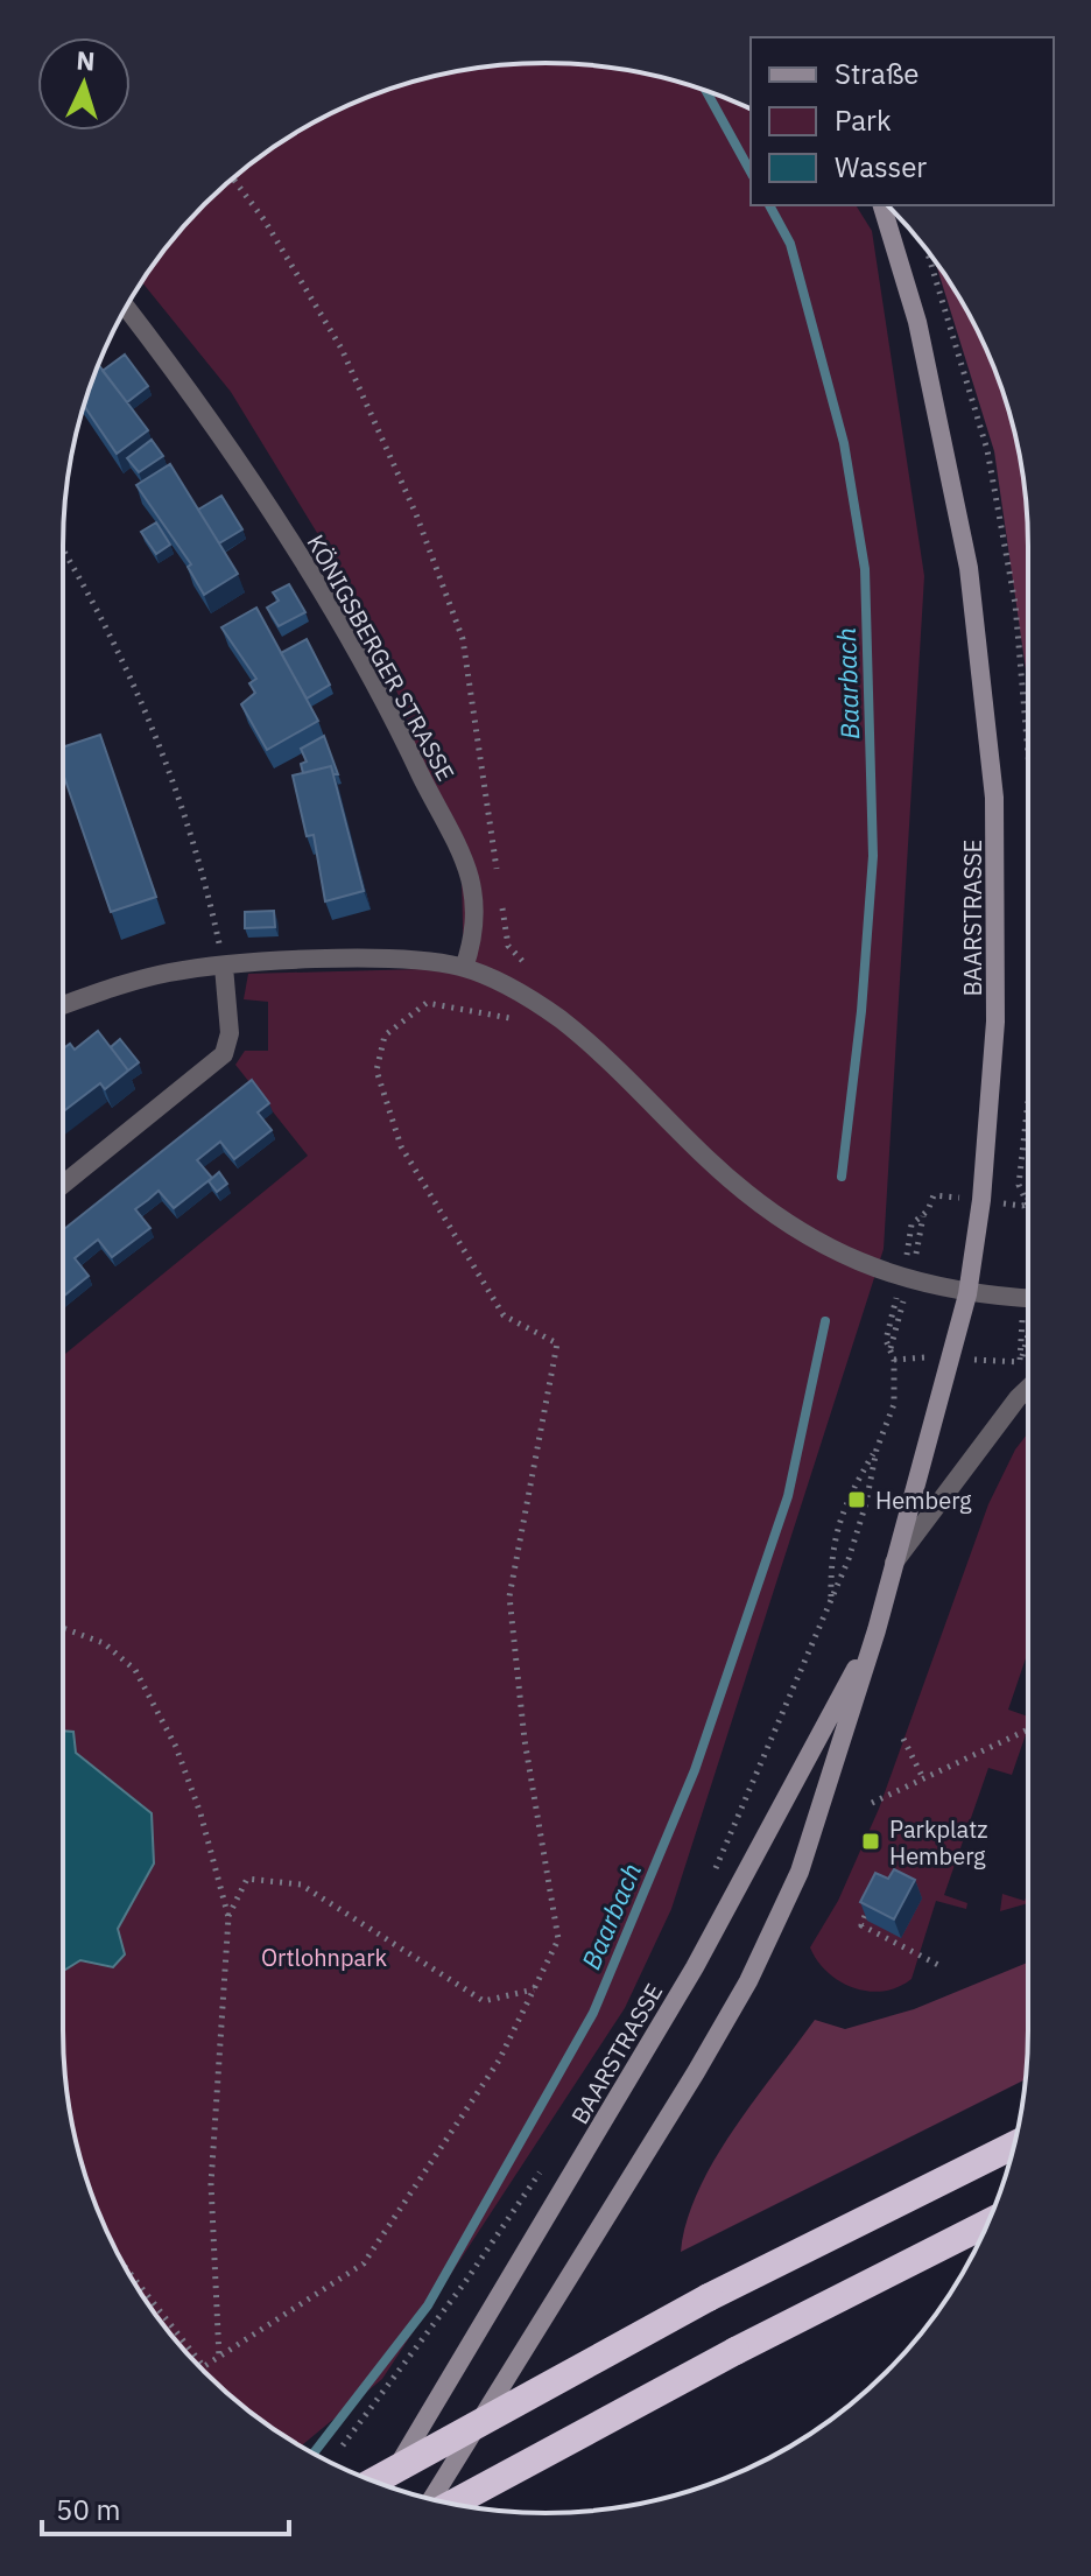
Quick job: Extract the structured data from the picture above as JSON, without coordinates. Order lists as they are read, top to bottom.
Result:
{
  "streets": {
    "main road": ["BAARSTRASSE"],
    "street": ["KÖNIGSBERGER STRASSE"]
  },
  "water": ["Baarbach"],
  "parks": ["Ortlohnpark"],
  "places": {
    "transit": ["Hemberg", "Parkplatz Hemberg"]
  },
  "legend": ["Straße", "Park", "Wasser"],
  "scale_bar": "50 m",
  "north": "top"
}
